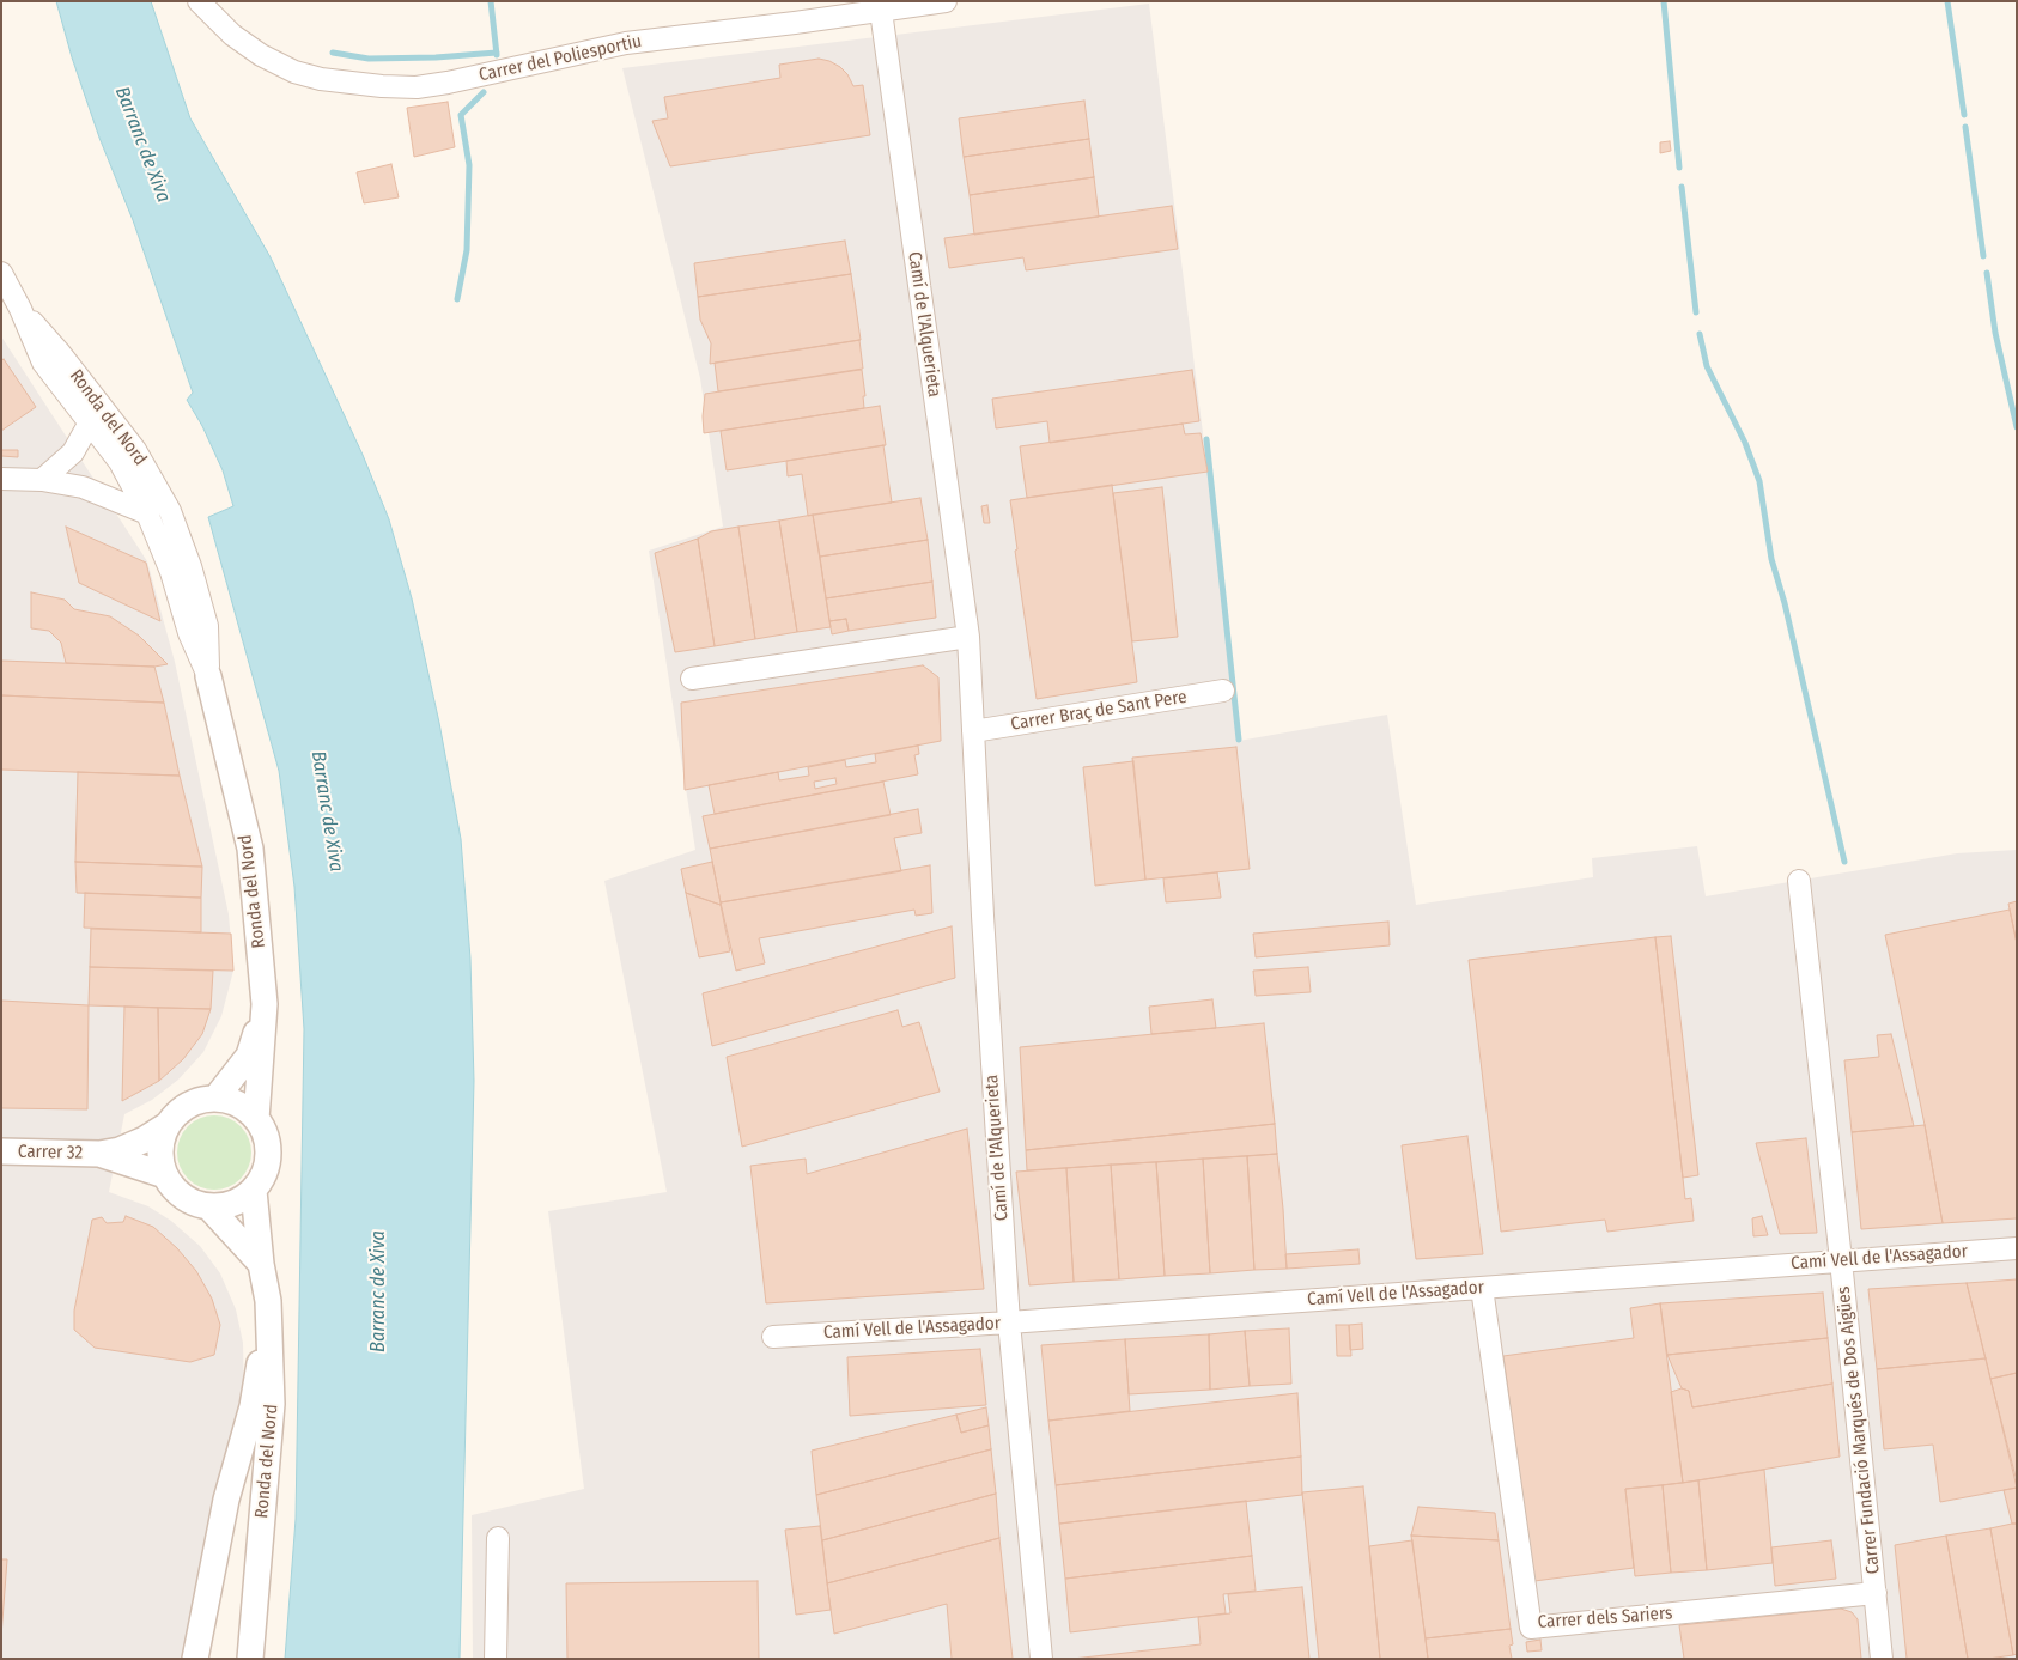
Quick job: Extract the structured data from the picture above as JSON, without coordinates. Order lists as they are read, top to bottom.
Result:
{
  "streets": {
    "street": [
      "Carrer del Poliesportiu",
      "Camí de l'Alquerieta",
      "Ronda del Nord",
      "Carrer Braç de Sant Pere",
      "Carrer 32",
      "Camí Vell de l'Assagador",
      "Carrer Fundació Marqués de Dos Aigües",
      "Carrer dels Sariers"
    ]
  },
  "crossings": [
    ["Carrer del Poliesportiu", "Camí de l'Alquerieta"],
    ["Camí de l'Alquerieta", "Carrer Braç de Sant Pere"],
    ["Camí de l'Alquerieta", "Camí Vell de l'Assagador"],
    ["Ronda del Nord", "Carrer 32"],
    ["Camí Vell de l'Assagador", "Carrer Fundació Marqués de Dos Aigües"],
    ["Camí Vell de l'Assagador", "Carrer dels Sariers"],
    ["Carrer Fundació Marqués de Dos Aigües", "Carrer dels Sariers"]
  ],
  "water": ["Barranc de Xiva"]
}
